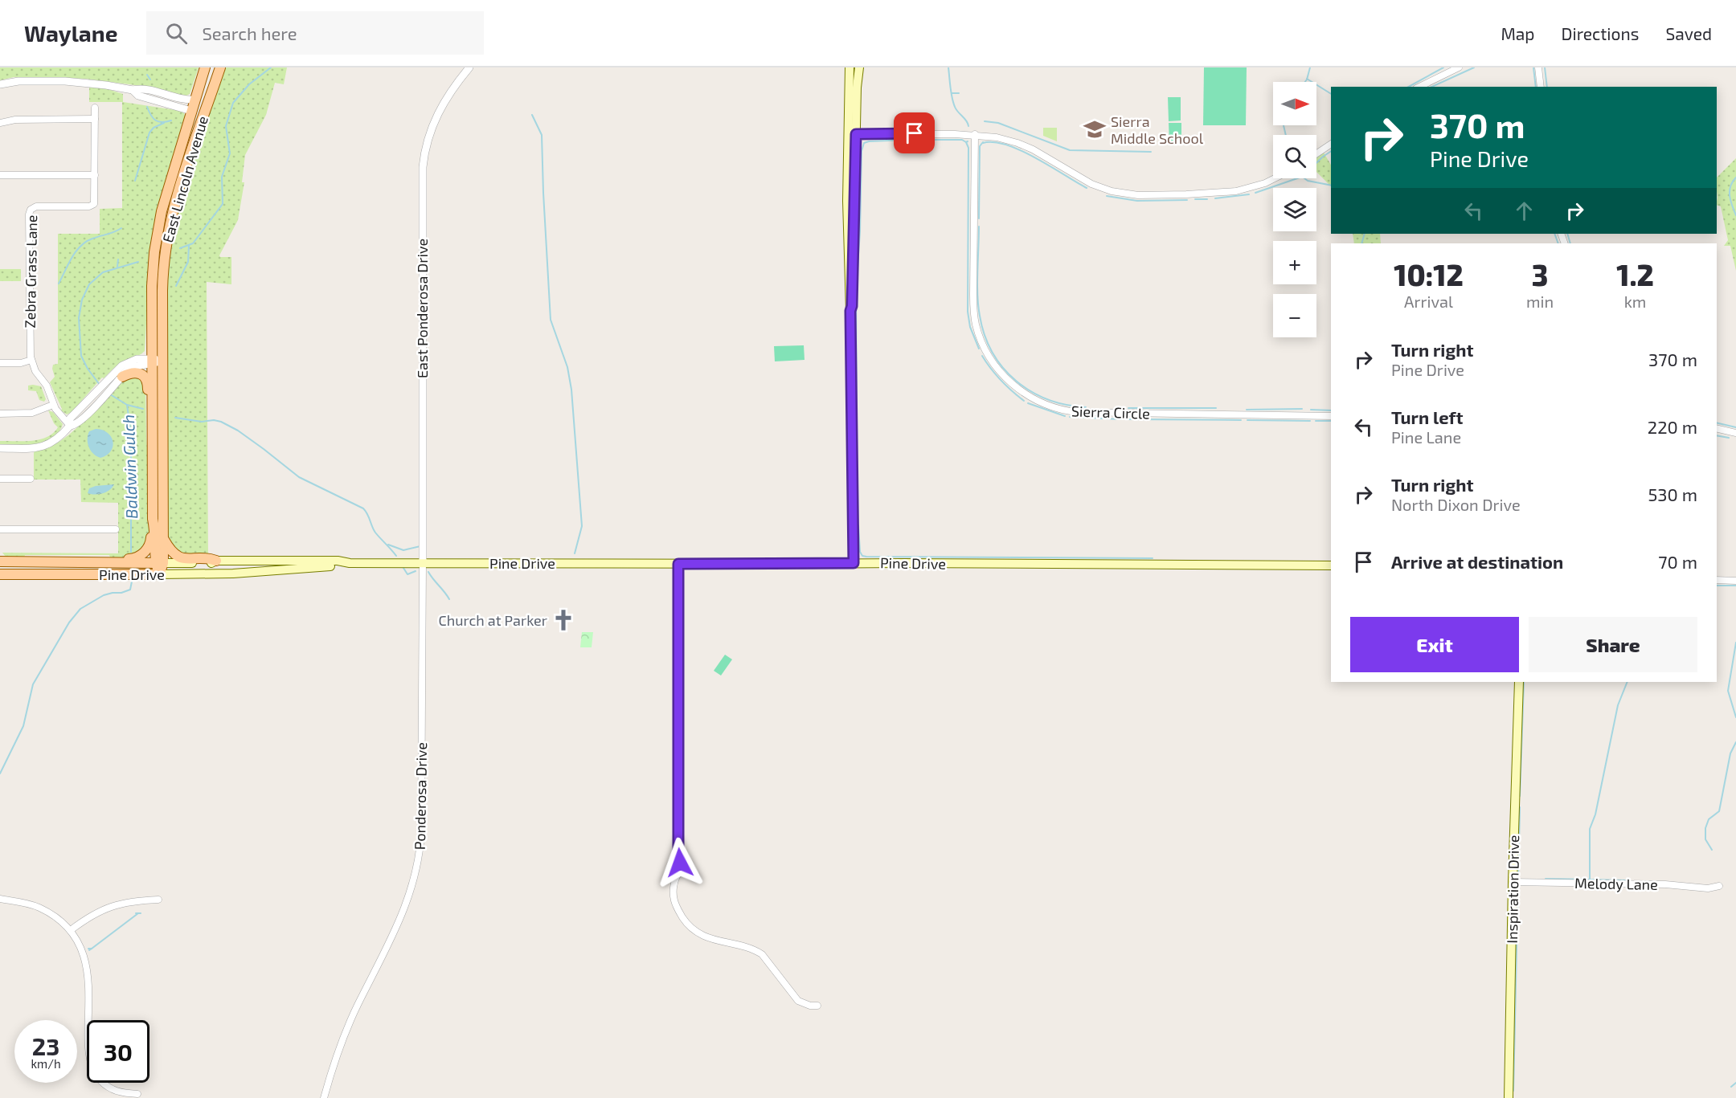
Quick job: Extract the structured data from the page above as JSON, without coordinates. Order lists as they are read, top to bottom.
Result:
{
  "streets": {
    "main road": ["East Lincoln Avenue", "Pine Drive", "Inspiration Drive"],
    "street": [
      "Zebra Grass Lane",
      "East Ponderosa Drive",
      "Sierra Circle",
      "Ponderosa Drive",
      "Melody Lane"
    ]
  },
  "crossings": [
    ["East Lincoln Avenue", "Pine Drive"],
    ["East Ponderosa Drive", "Pine Drive"],
    ["East Ponderosa Drive", "Ponderosa Drive"],
    ["Pine Drive", "Ponderosa Drive"],
    ["Melody Lane", "Inspiration Drive"]
  ],
  "water": ["Baldwin Gulch"],
  "places": {
    "school or university": ["Sierra Middle School"],
    "church": ["Church at Parker"]
  },
  "north": "right",
  "page": {
    "header": "Waylane",
    "search": "Search here",
    "nav": ["Map", "Directions", "Saved"],
    "map_buttons": ["+", "−"],
    "turn": ["370 m", "Pine Drive"],
    "eta": [
      "10:12",
      "Arrival",
      "3",
      "min",
      "1.2",
      "km"
    ],
    "list": [
      {
        "name": "Turn right",
        "note": "Pine Drive",
        "value": "370 m"
      },
      {
        "name": "Turn left",
        "note": "Pine Lane",
        "value": "220 m"
      },
      {
        "name": "Turn right",
        "note": "North Dixon Drive",
        "value": "530 m"
      },
      {
        "name": "Arrive at destination",
        "value": "70 m"
      }
    ],
    "buttons": ["Exit", "Share"],
    "speed": "23 km/h",
    "limit": "30"
  }
}
